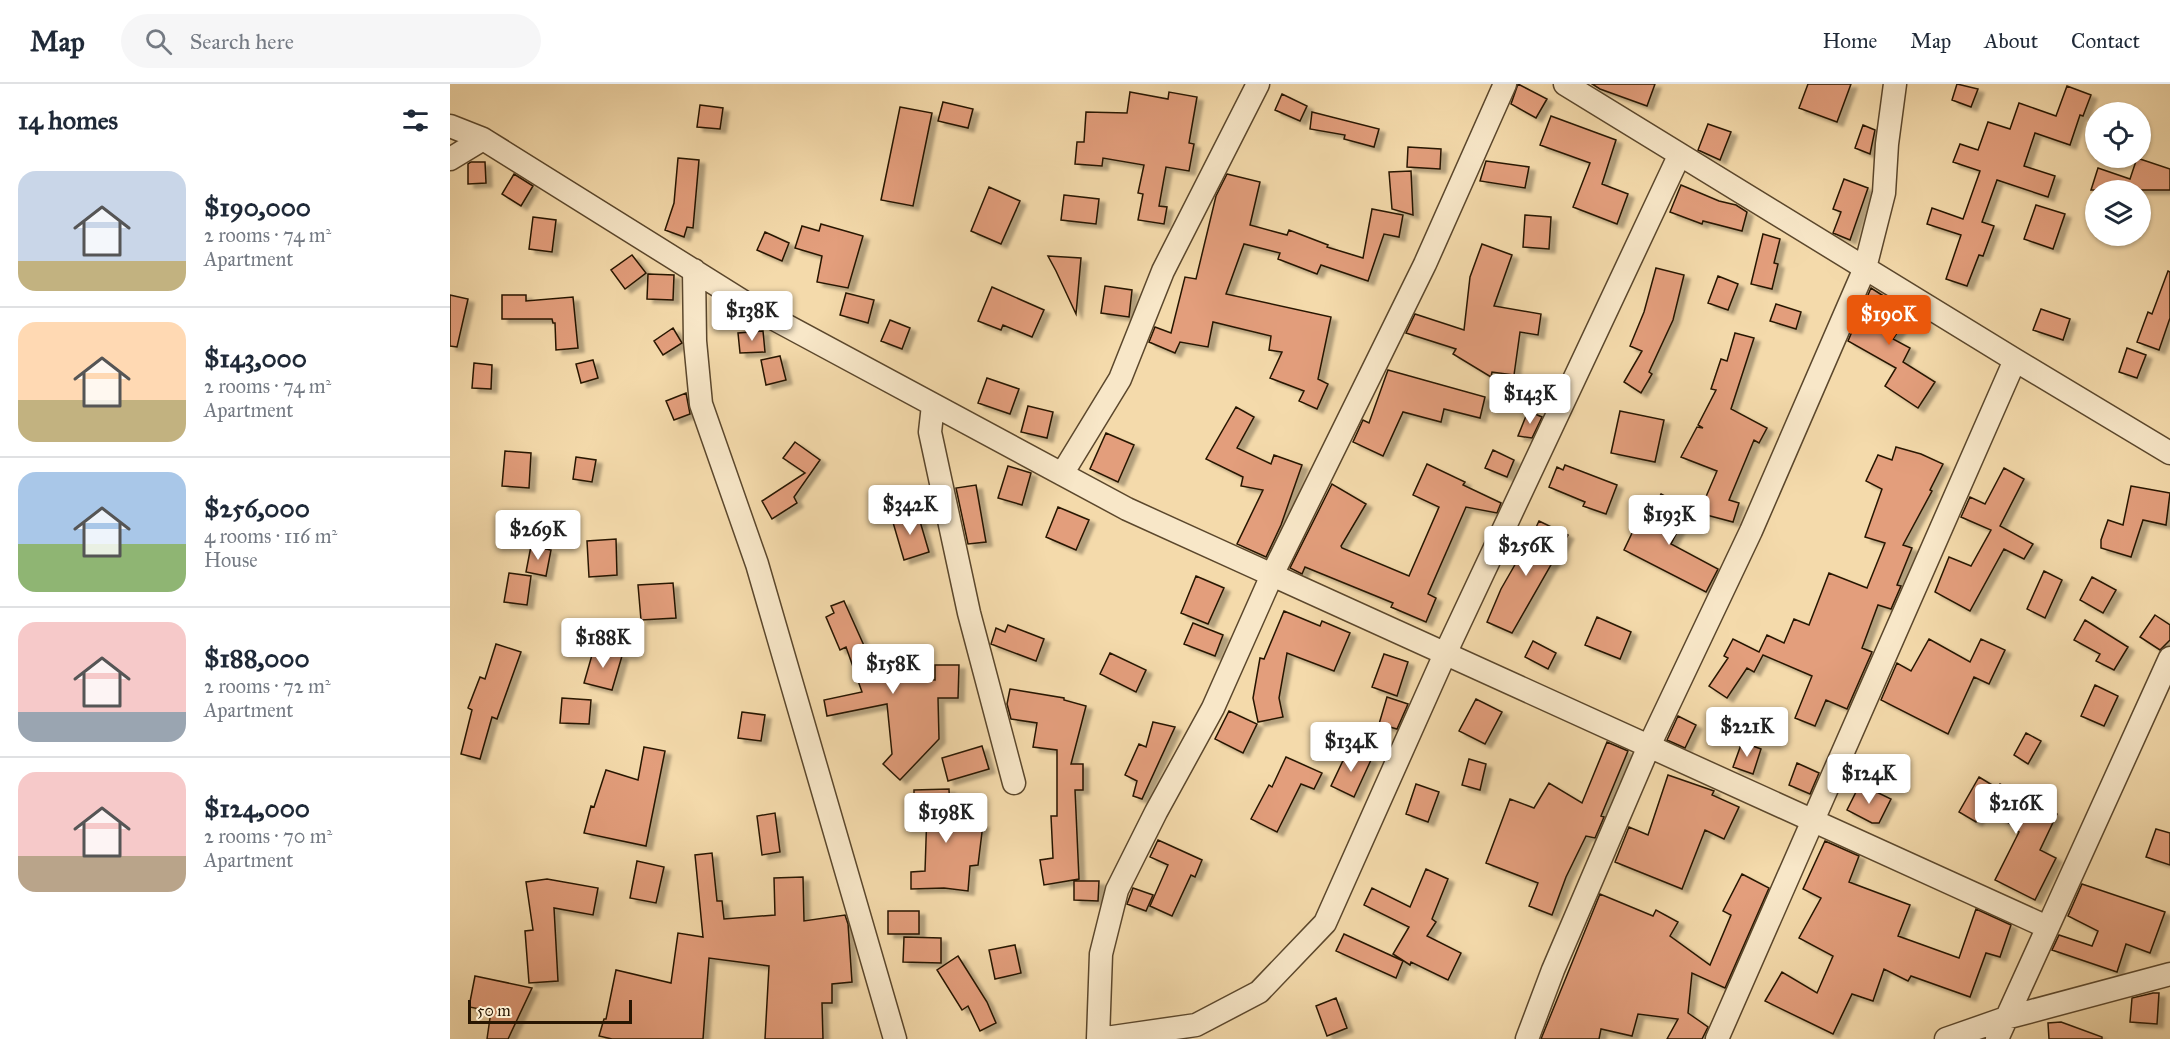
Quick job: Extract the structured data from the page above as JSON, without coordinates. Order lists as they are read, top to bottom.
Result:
{
  "scale_bar": "50 m",
  "page": {
    "header": "Map",
    "search": "Search here",
    "nav": [
      "Home",
      "Map",
      "About",
      "Contact"
    ],
    "heading": "14 homes",
    "list": [
      {
        "name": "$190,000",
        "note": "2 rooms · 74 m² · Apartment"
      },
      {
        "name": "$143,000",
        "note": "2 rooms · 74 m² · Apartment"
      },
      {
        "name": "$256,000",
        "note": "4 rooms · 116 m² · House"
      },
      {
        "name": "$188,000",
        "note": "2 rooms · 72 m² · Apartment"
      },
      {
        "name": "$124,000",
        "note": "2 rooms · 70 m² · Apartment"
      }
    ],
    "price": [
      "$138K",
      "$190K",
      "$143K",
      "$342K",
      "$193K",
      "$269K",
      "$256K",
      "$188K",
      "$158K",
      "$221K",
      "$134K",
      "$124K",
      "$216K",
      "$198K"
    ],
    "scale": "50 m"
  }
}
